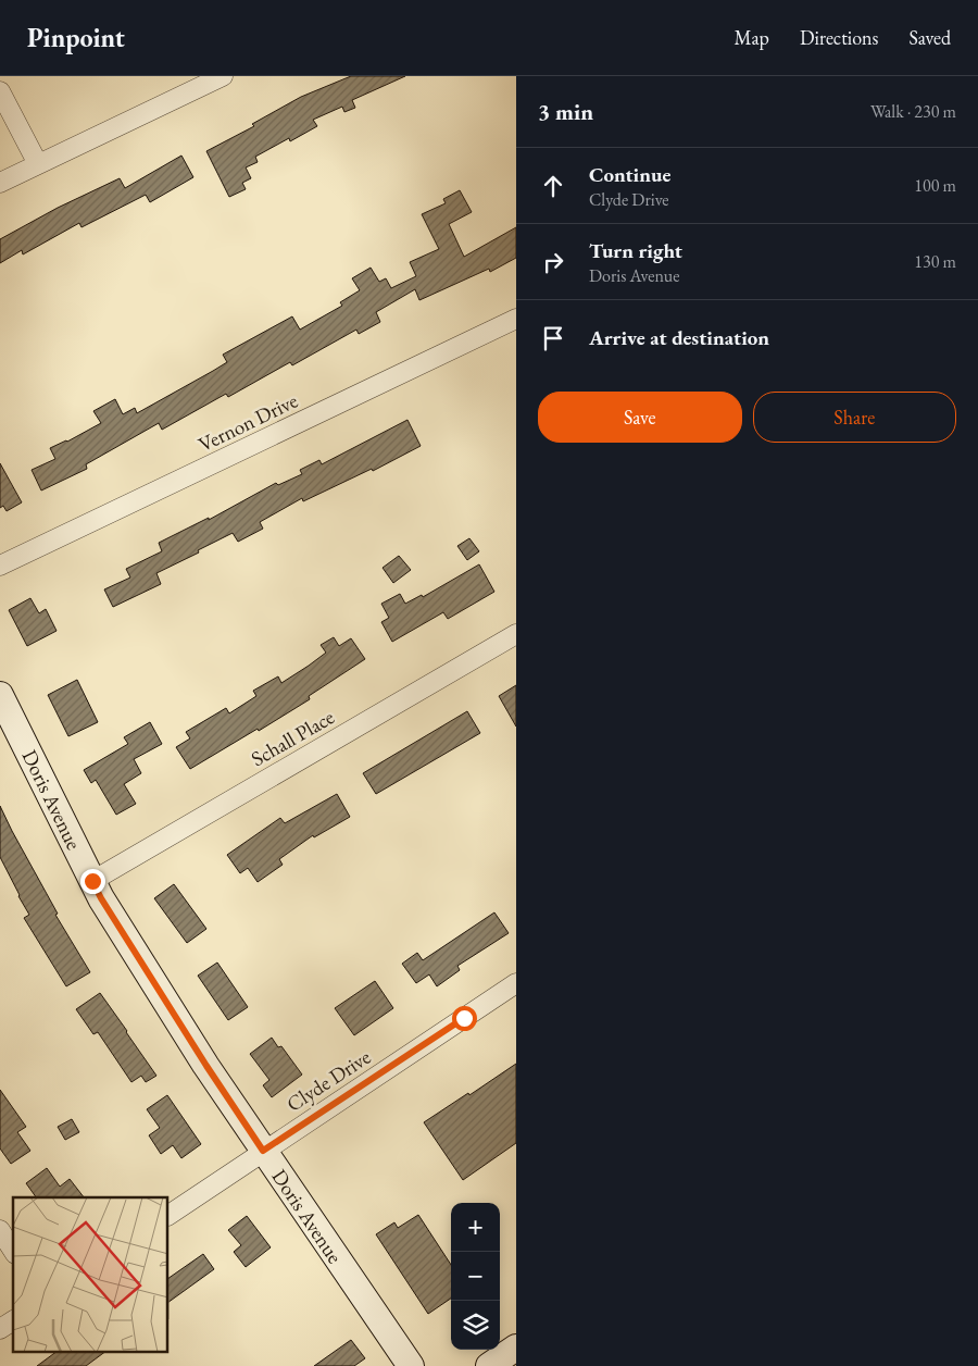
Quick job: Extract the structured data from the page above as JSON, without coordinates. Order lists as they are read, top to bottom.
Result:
{
  "streets": {
    "street": [
      "Vernon Drive",
      "Schall Place",
      "Doris Avenue",
      "Clyde Drive"
    ]
  },
  "crossings": [
    ["Schall Place", "Doris Avenue"],
    ["Doris Avenue", "Clyde Drive"]
  ],
  "page": {
    "header": "Pinpoint",
    "nav": ["Map", "Directions", "Saved"],
    "heading": ["3 min", "Walk · 230 m"],
    "list": [
      ["Continue", "Clyde Drive", "100 m"],
      ["Turn right", "Doris Avenue", "130 m"],
      "Arrive at destination"
    ],
    "buttons": ["Save", "Share"],
    "map_buttons": ["+", "−"]
  }
}
